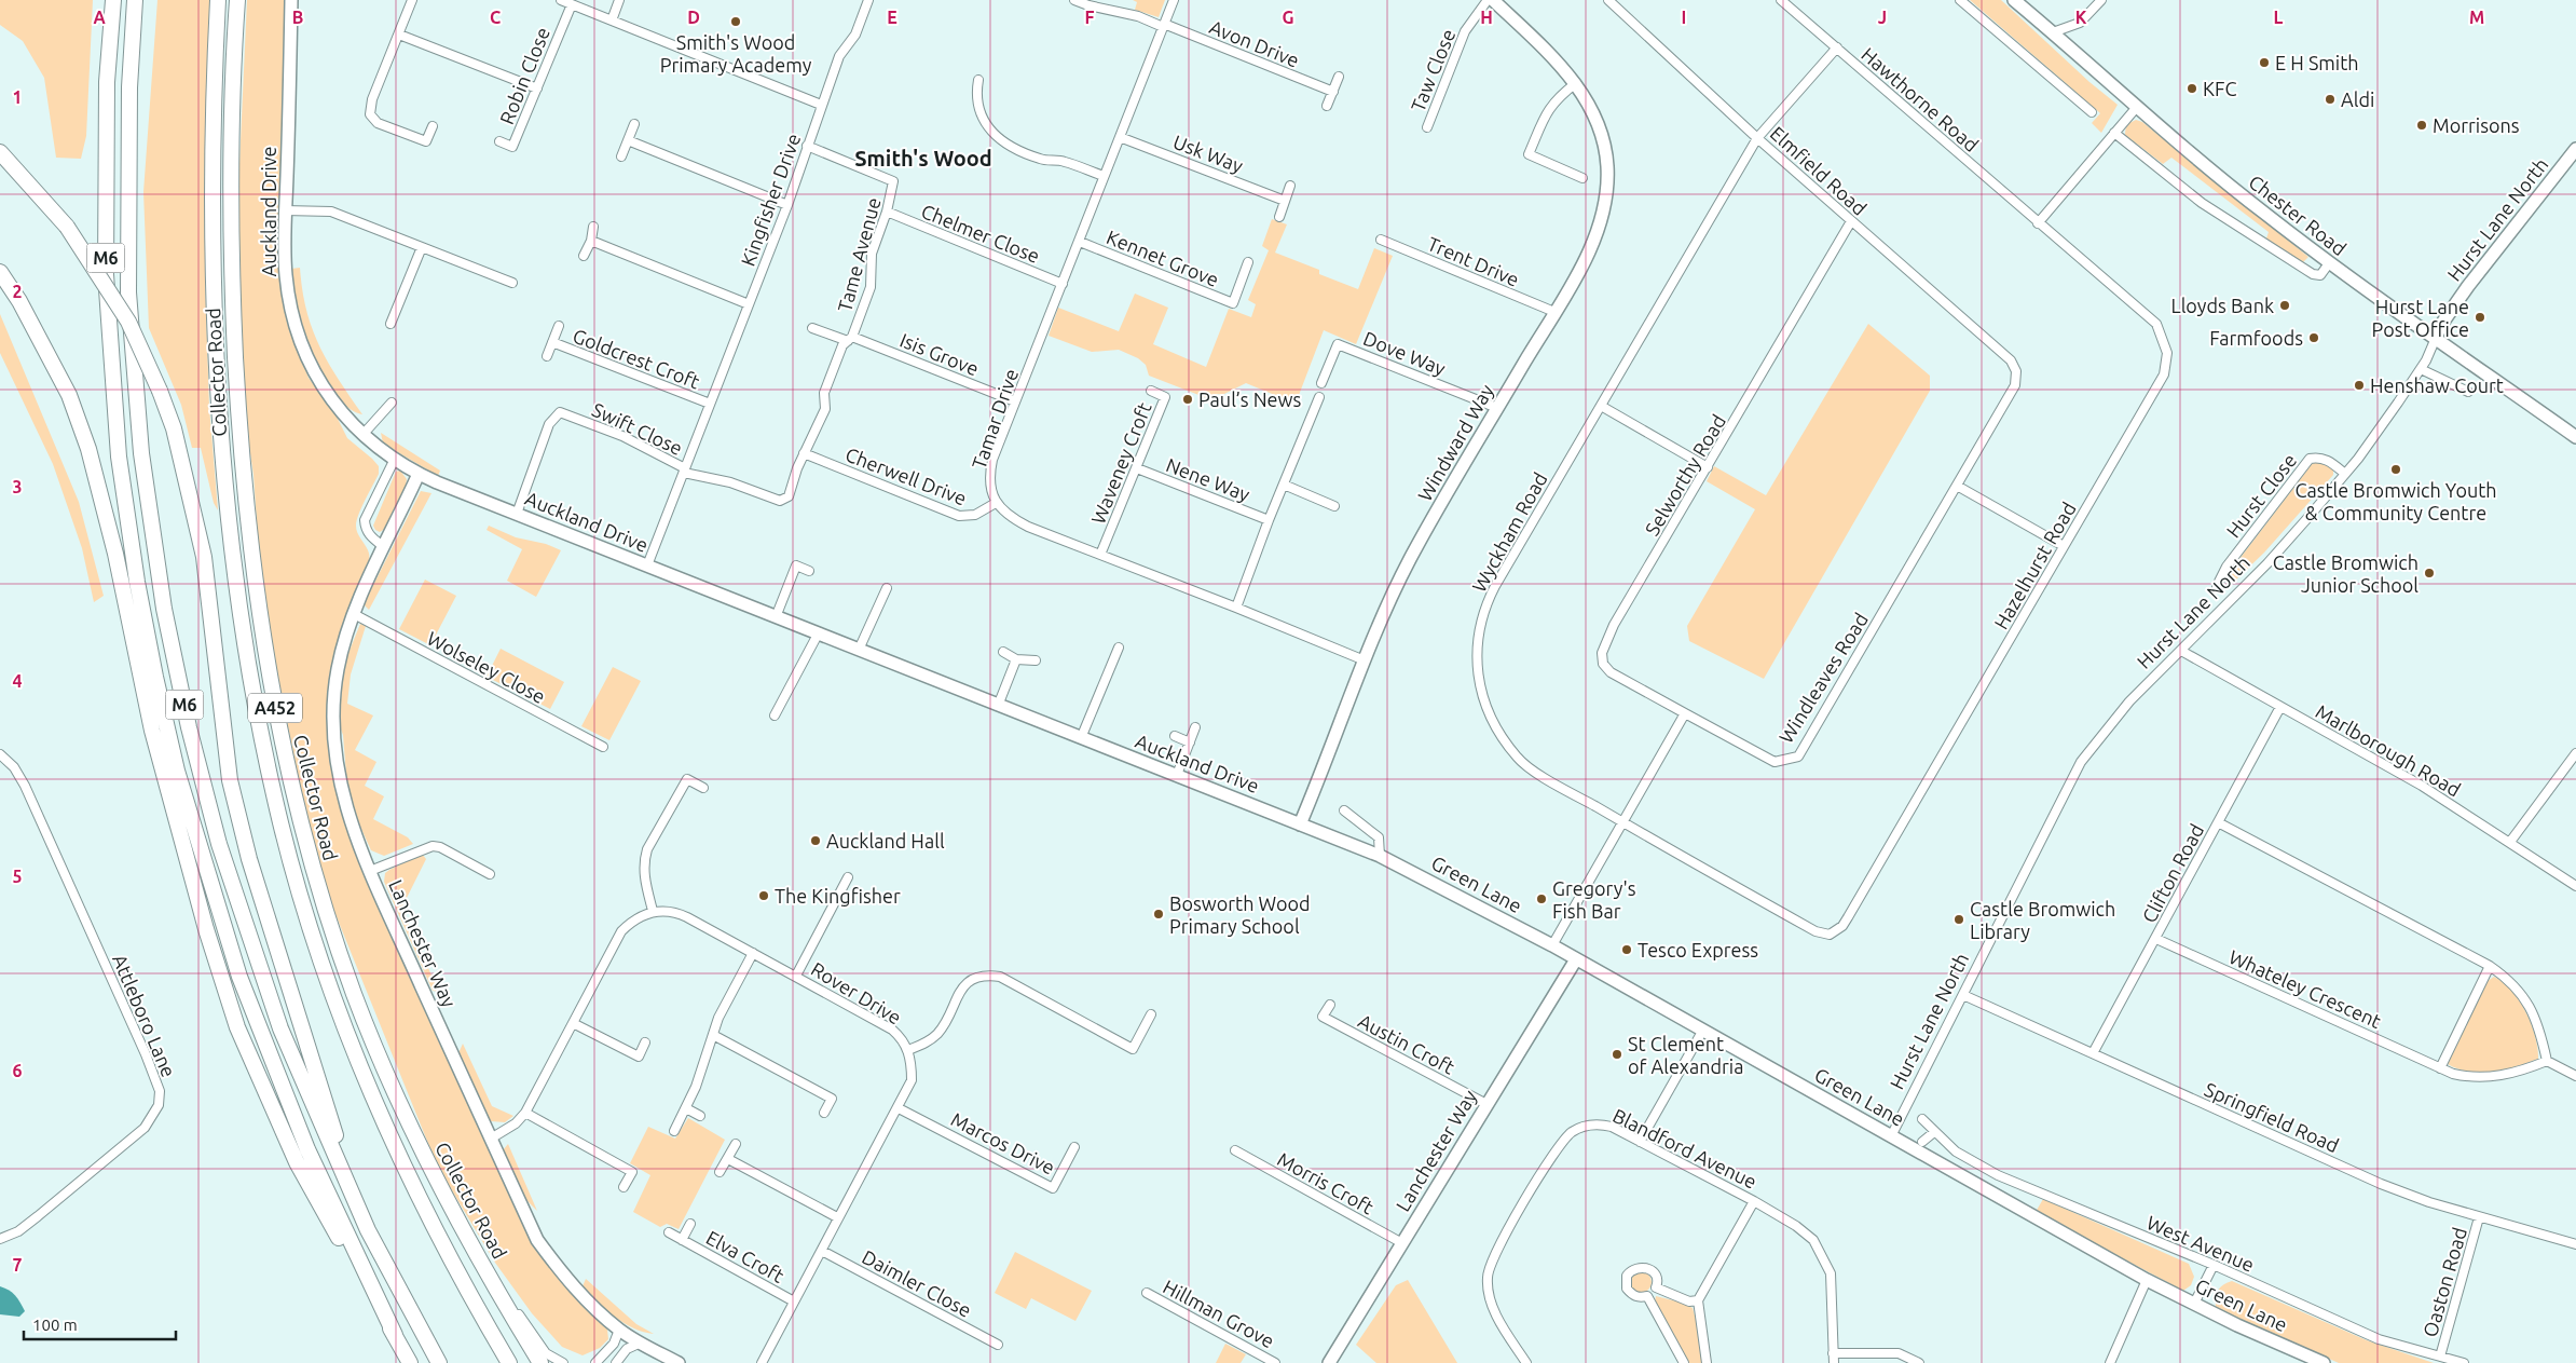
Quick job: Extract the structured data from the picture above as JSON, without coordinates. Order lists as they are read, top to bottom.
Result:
{
  "streets": {
    "highway": ["M6", "Collector Road", "A452"],
    "street": [
      "Avon Drive",
      "Taw Close",
      "Robin Close",
      "Hawthorne Road",
      "Usk Way",
      "Elmfield Road",
      "Kingfisher Drive",
      "Auckland Drive",
      "Chester Road",
      "Hurst Lane North",
      "Chelmer Close",
      "Tame Avenue",
      "Kennet Grove",
      "Trent Drive",
      "Dove Way",
      "Isis Grove",
      "Goldcrest Croft",
      "Tamar Drive",
      "Swift Close",
      "Windward Way",
      "Waveney Croft",
      "Selworthy Road",
      "Cherwell Drive",
      "Nene Way",
      "Hurst Close",
      "Wyckham Road",
      "Hazelhurst Road",
      "Wolseley Close",
      "Windleaves Road",
      "Marlborough Road",
      "Clifton Road",
      "Green Lane",
      "Lanchester Way",
      "Whateley Crescent",
      "Rover Drive",
      "Attleboro Lane",
      "Austin Croft",
      "Springfield Road",
      "Marcos Drive",
      "Blandford Avenue",
      "Morris Croft",
      "West Avenue",
      "Elva Croft",
      "Oaston Road",
      "Daimler Close",
      "Hillman Grove"
    ]
  },
  "crossings": [
    ["Avon Drive", "Tamar Drive"],
    ["Hawthorne Road", "Wyckham Road"],
    ["Hawthorne Road", "Hazelhurst Road"],
    ["Usk Way", "Tamar Drive"],
    ["Elmfield Road", "Selworthy Road"],
    ["Elmfield Road", "Wyckham Road"],
    ["Elmfield Road", "Windleaves Road"],
    ["Kingfisher Drive", "Auckland Drive"],
    ["Kingfisher Drive", "Tame Avenue"],
    ["Kingfisher Drive", "Goldcrest Croft"],
    ["Kingfisher Drive", "Swift Close"],
    ["Auckland Drive", "Swift Close"],
    ["Auckland Drive", "Windward Way"],
    ["Auckland Drive", "Green Lane"],
    ["Auckland Drive", "Lanchester Way"],
    ["Chester Road", "Hurst Lane North"],
    ["Hurst Lane North", "Hurst Close"],
    ["Hurst Lane North", "Marlborough Road"],
    ["Hurst Lane North", "Green Lane"],
    ["Hurst Lane North", "Springfield Road"],
    ["Chelmer Close", "Tame Avenue"],
    ["Chelmer Close", "Tamar Drive"],
    ["Tame Avenue", "Isis Grove"],
    ["Tame Avenue", "Swift Close"],
    ["Tame Avenue", "Cherwell Drive"],
    ["Kennet Grove", "Tamar Drive"],
    ["Trent Drive", "Windward Way"],
    ["Dove Way", "Windward Way"],
    ["Isis Grove", "Tamar Drive"],
    ["Tamar Drive", "Cherwell Drive"],
    ["Windward Way", "Green Lane"],
    ["Waveney Croft", "Nene Way"],
    ["Selworthy Road", "Windleaves Road"],
    ["Wyckham Road", "Hazelhurst Road"],
    ["Wolseley Close", "Lanchester Way"],
    ["Marlborough Road", "Clifton Road"],
    ["Clifton Road", "Whateley Crescent"],
    ["Clifton Road", "Springfield Road"],
    ["Green Lane", "Lanchester Way"],
    ["Lanchester Way", "Austin Croft"],
    ["Lanchester Way", "Morris Croft"],
    ["Rover Drive", "Marcos Drive"],
    ["Rover Drive", "Elva Croft"],
    ["Rover Drive", "Daimler Close"],
    ["Springfield Road", "Oaston Road"],
    ["West Avenue", "Oaston Road"]
  ],
  "districts": ["Smith's Wood"],
  "places": [
    "Smith's Wood Primary Academy",
    "E H Smith",
    "KFC",
    "Aldi",
    "Morrisons",
    "Lloyds Bank",
    "Hurst Lane Post Office",
    "Farmfoods",
    "Henshaw Court",
    "Paul’s News",
    "Castle Bromwich Youth & Community Centre",
    "Castle Bromwich Junior School",
    "Auckland Hall",
    "The Kingfisher",
    "Gregory's Fish Bar",
    "Bosworth Wood Primary School",
    "Castle Bromwich Library",
    "Tesco Express",
    "St Clement of Alexandria"
  ],
  "scale_bar": "100 m",
  "grid": {
    "columns": [
      "A",
      "B",
      "C",
      "D",
      "E",
      "F",
      "G",
      "H",
      "I",
      "J",
      "K",
      "L",
      "M"
    ],
    "rows": [
      "1",
      "2",
      "3",
      "4",
      "5",
      "6",
      "7"
    ]
  }
}
